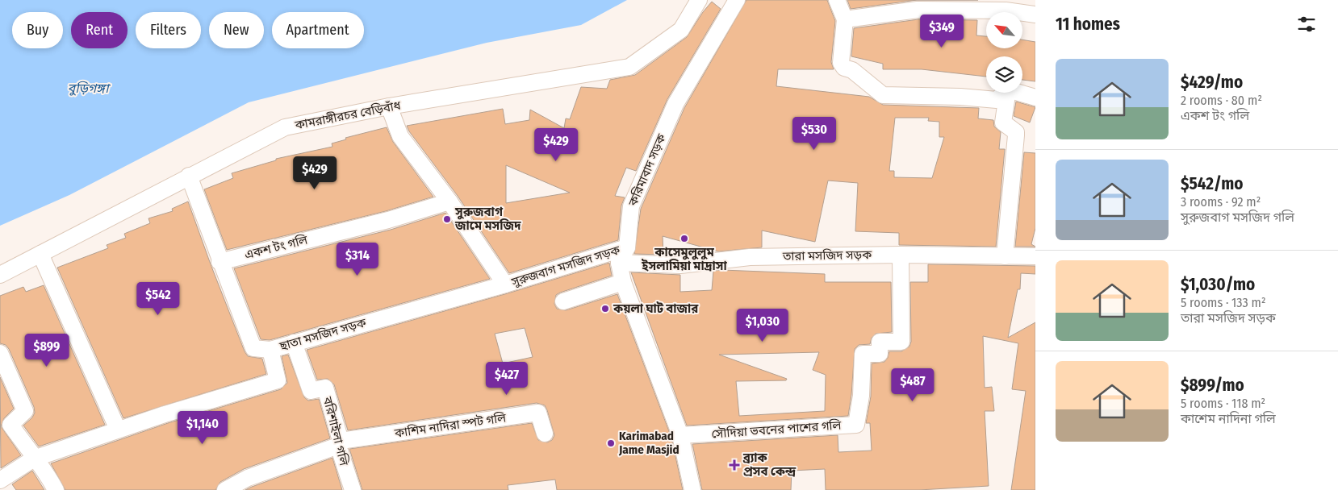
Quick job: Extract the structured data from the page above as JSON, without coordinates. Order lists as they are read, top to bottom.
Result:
{
  "streets": {
    "street": [
      "কামরাঙ্গীরচর বেড়িবাঁধ",
      "করিমাবাদ সড়ক",
      "একশ টং গলি",
      "তারা মসজিদ সড়ক",
      "সুরুজবাগ মসজিদ সড়ক",
      "ছাতা মসজিদ সড়ক",
      "কাশিম নাদিরা স্পট গলি",
      "সৌদিয়া ভবনের পাশের গলি",
      "বরিশাইলা গলি"
    ]
  },
  "crossings": [
    ["করিমাবাদ সড়ক", "তারা মসজিদ সড়ক"],
    ["করিমাবাদ সড়ক", "সুরুজবাগ মসজিদ সড়ক"],
    ["তারা মসজিদ সড়ক", "সৌদিয়া ভবনের পাশের গলি"],
    ["সুরুজবাগ মসজিদ সড়ক", "ছাতা মসজিদ সড়ক"],
    ["ছাতা মসজিদ সড়ক", "বরিশাইলা গলি"],
    ["কাশিম নাদিরা স্পট গলি", "বরিশাইলা গলি"]
  ],
  "water": ["বুড়িগঙ্গা"],
  "places": {
    "other": [
      "সুরুজবাগ জামে মসজিদ",
      "কাসেমুলুলুম ইসলামিয়া মাদ্রাসা",
      "কয়লা ঘাট বাজার",
      "Karimabad Jame Masjid"
    ],
    "health": ["ব্র্যাক প্রসব কেন্দ্র"]
  },
  "north": "top left",
  "page": {
    "heading": "11 homes",
    "chip": [
      "Buy",
      "Rent",
      "Filters",
      "New",
      "Apartment"
    ],
    "price": [
      "$349",
      "$530",
      "$429",
      "$429",
      "$314",
      "$542",
      "$1,030",
      "$899",
      "$427",
      "$487",
      "$1,140"
    ],
    "list": [
      {
        "name": "$429/mo",
        "note": "2 rooms · 80 m² · একশ টং গলি"
      },
      {
        "name": "$542/mo",
        "note": "3 rooms · 92 m² · সুরুজবাগ মসজিদ গলি"
      },
      {
        "name": "$1,030/mo",
        "note": "5 rooms · 133 m² · তারা মসজিদ সড়ক"
      },
      {
        "name": "$899/mo",
        "note": "5 rooms · 118 m² · কাশেম নাদিনা গলি"
      }
    ]
  }
}
